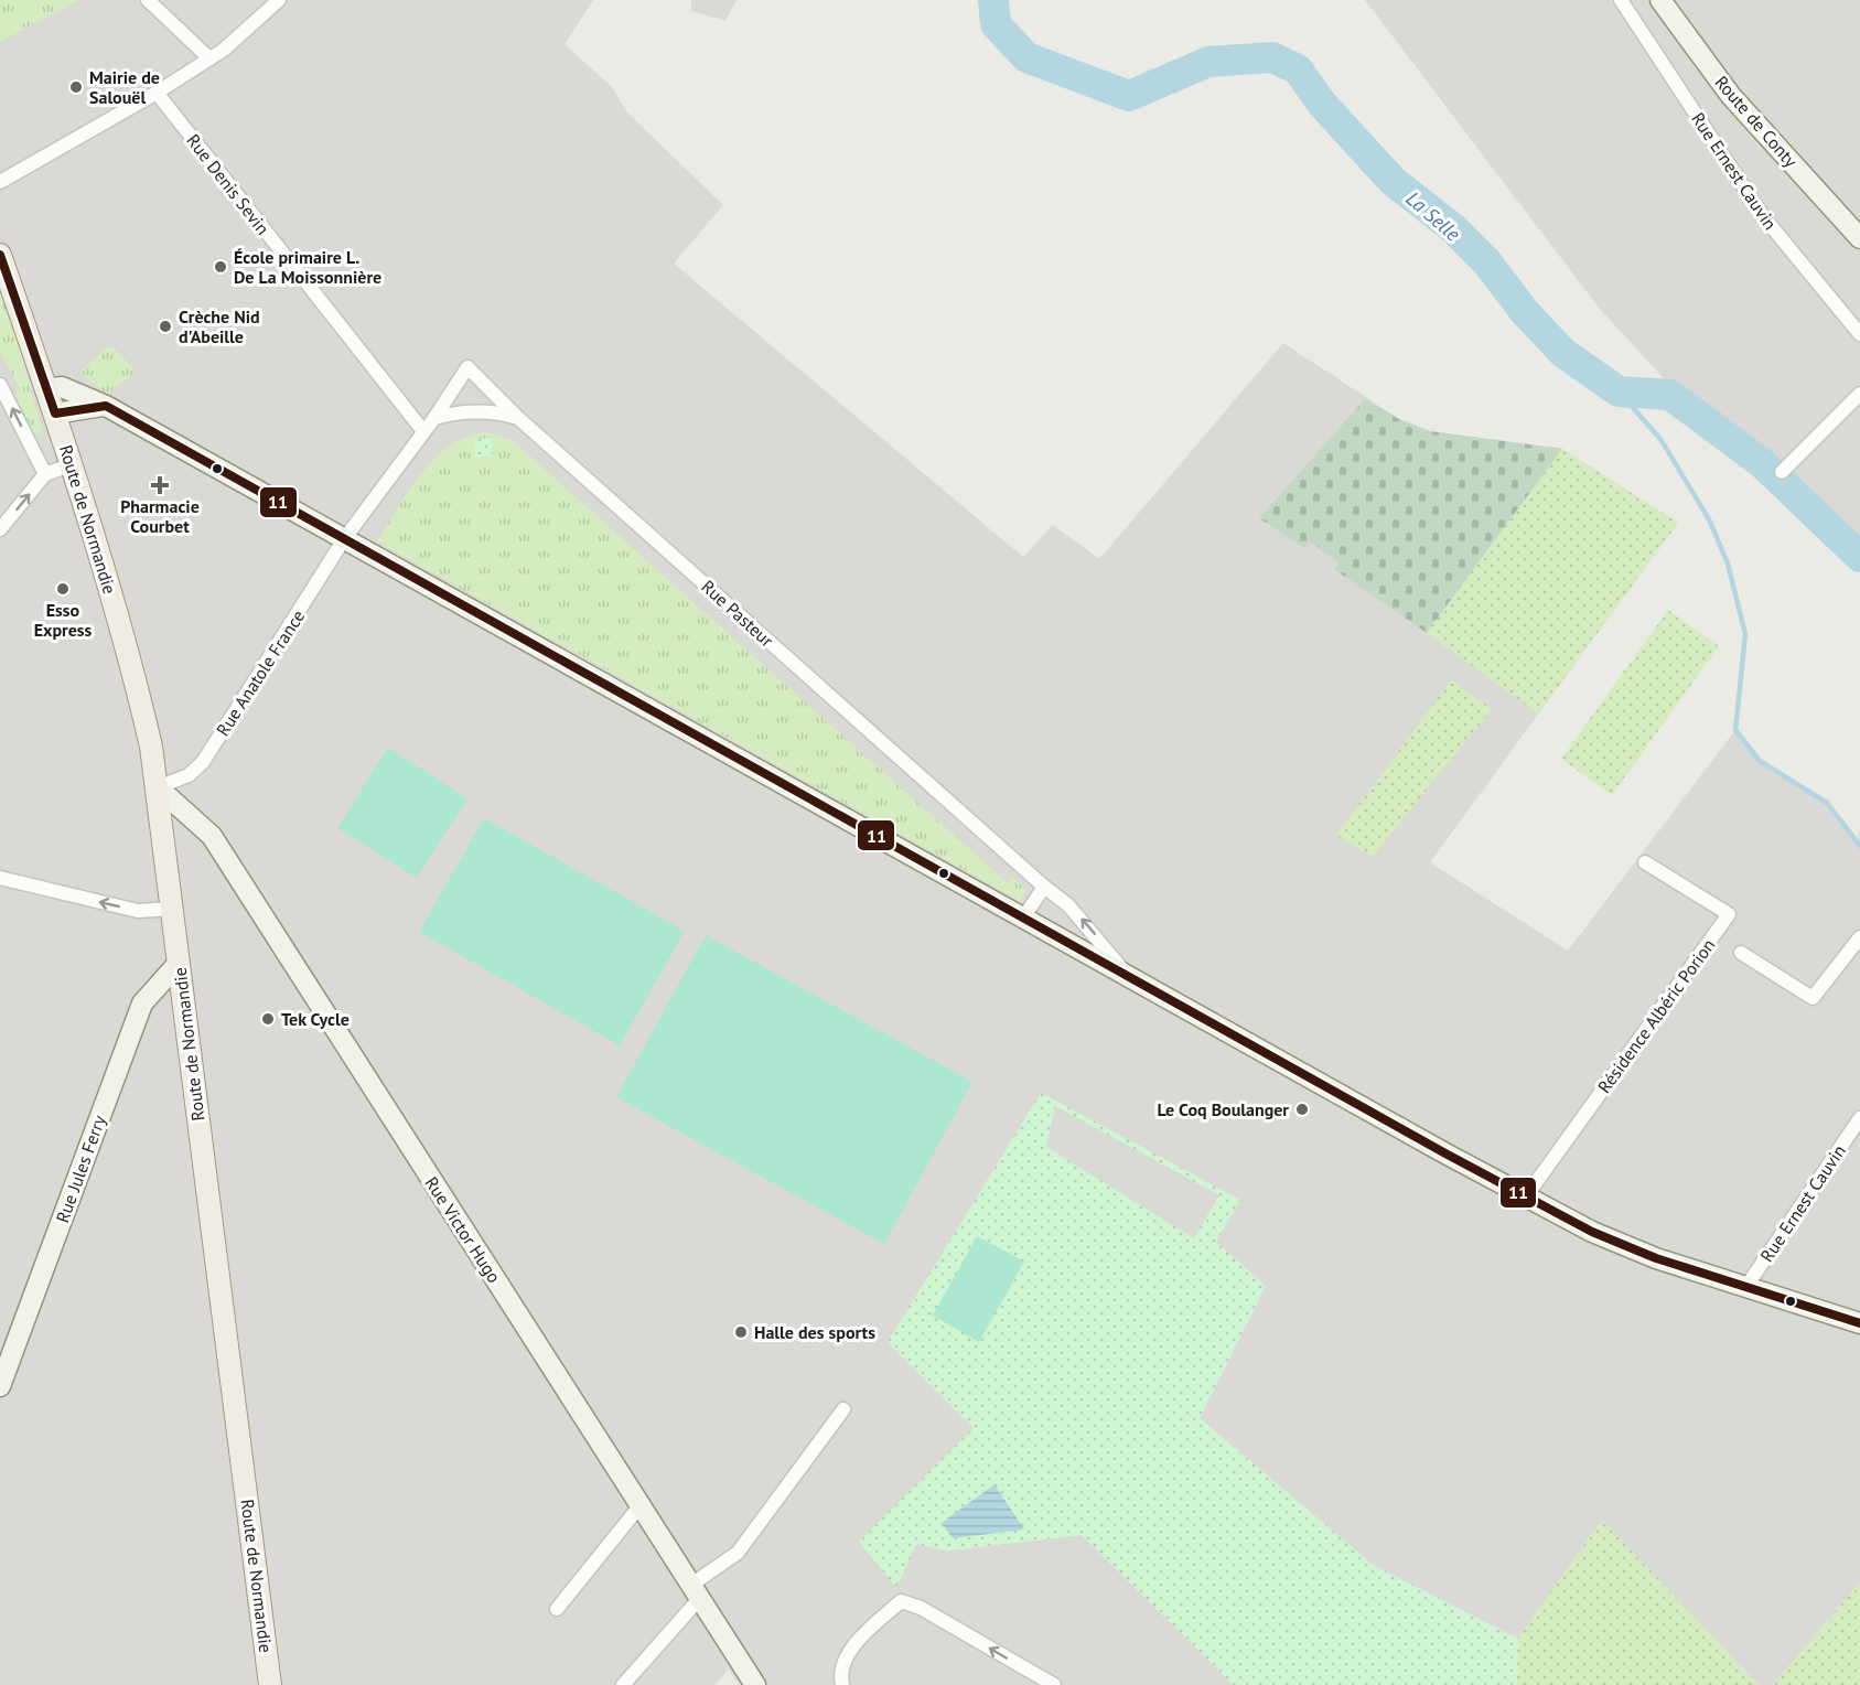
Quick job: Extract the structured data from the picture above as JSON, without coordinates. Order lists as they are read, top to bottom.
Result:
{
  "streets": {
    "main road": ["Route de Normandie"],
    "street": [
      "Route de Conty",
      "Rue Ernest Cauvin",
      "Rue Denis Sevin",
      "Rue Pasteur",
      "Rue Anatole France",
      "Résidence Albéric Porion",
      "Rue Jules Ferry",
      "Rue Victor Hugo"
    ]
  },
  "crossings": [
    ["Route de Normandie", "Rue Anatole France"],
    ["Route de Normandie", "Rue Jules Ferry"],
    ["Route de Normandie", "Rue Victor Hugo"],
    ["Rue Anatole France", "Rue Victor Hugo"]
  ],
  "water": ["La Selle"],
  "places": {
    "other": [
      "Mairie de Salouël",
      "École primaire L. De La Moissonnière",
      "Crèche Nid d'Abeille",
      "Esso Express",
      "Tek Cycle",
      "Le Coq Boulanger",
      "Halle des sports"
    ],
    "health": ["Pharmacie Courbet"]
  },
  "lines": ["transit line 11"]
}
